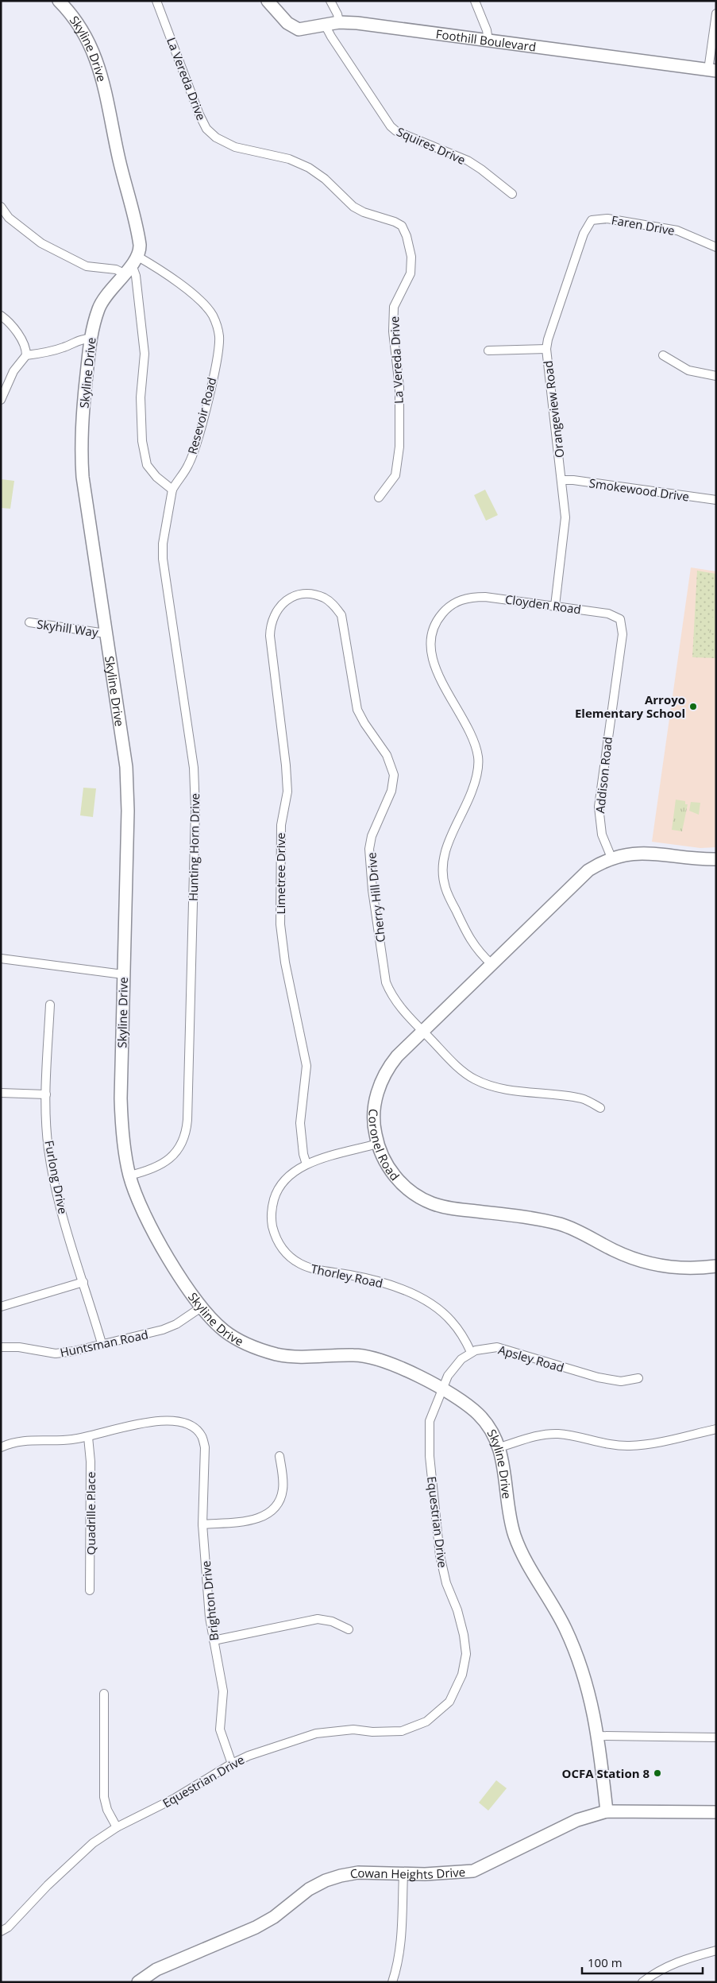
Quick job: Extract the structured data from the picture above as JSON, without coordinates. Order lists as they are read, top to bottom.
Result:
{
  "streets": {
    "street": [
      "Foothill Boulevard",
      "Skyline Drive",
      "La Vereda Drive",
      "Squires Drive",
      "Faren Drive",
      "Orangeview Road",
      "Resevoir Road",
      "Smokewood Drive",
      "Cloyden Road",
      "Skyhill Way",
      "Addison Road",
      "Hunting Horn Drive",
      "Limetree Drive",
      "Cherry Hill Drive",
      "Coronel Road",
      "Furlong Drive",
      "Thorley Road",
      "Huntsman Road",
      "Apsley Road",
      "Quadrille Place",
      "Equestrian Drive",
      "Brighton Drive",
      "Cowan Heights Drive"
    ]
  },
  "crossings": [
    ["Foothill Boulevard", "Squires Drive"],
    ["Skyline Drive", "Resevoir Road"],
    ["Skyline Drive", "Skyhill Way"],
    ["Skyline Drive", "Hunting Horn Drive"],
    ["Skyline Drive", "Huntsman Road"],
    ["Skyline Drive", "Apsley Road"],
    ["Skyline Drive", "Equestrian Drive"],
    ["Skyline Drive", "Cowan Heights Drive"],
    ["Faren Drive", "Orangeview Road"],
    ["Orangeview Road", "Smokewood Drive"],
    ["Orangeview Road", "Cloyden Road"],
    ["Resevoir Road", "Hunting Horn Drive"],
    ["Cloyden Road", "Addison Road"],
    ["Cloyden Road", "Coronel Road"],
    ["Addison Road", "Coronel Road"],
    ["Limetree Drive", "Cherry Hill Drive"],
    ["Limetree Drive", "Thorley Road"],
    ["Cherry Hill Drive", "Coronel Road"],
    ["Coronel Road", "Thorley Road"],
    ["Furlong Drive", "Huntsman Road"],
    ["Thorley Road", "Apsley Road"],
    ["Apsley Road", "Equestrian Drive"],
    ["Quadrille Place", "Brighton Drive"],
    ["Equestrian Drive", "Brighton Drive"]
  ],
  "places": ["Arroyo Elementary School", "OCFA Station 8"],
  "scale_bar": "100 m"
}
